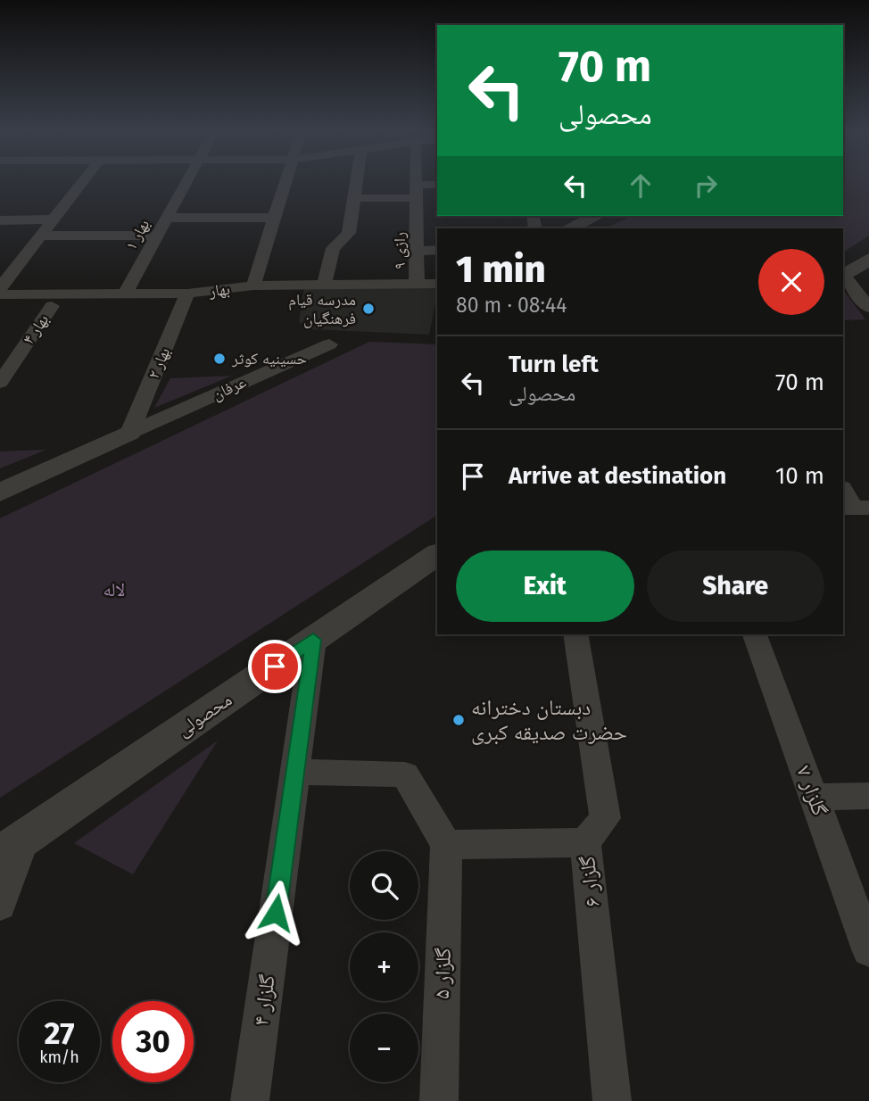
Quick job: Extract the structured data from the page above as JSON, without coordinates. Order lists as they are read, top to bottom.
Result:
{
  "streets": {
    "street": [
      "بهار ۱",
      "رازی ۹",
      "بهار",
      "بهار ۴",
      "بهار ۲",
      "عرفان",
      "محصولی",
      "گلزار ۷",
      "گلزار ۶",
      "گلزار ۵",
      "گلزار ۴"
    ]
  },
  "crossings": [
    ["بهار ۱", "بهار"],
    ["رازی ۹", "بهار"],
    ["بهار", "بهار ۲"],
    ["بهار ۲", "عرفان"],
    ["محصولی", "گلزار ۴"]
  ],
  "parks": ["لاله"],
  "places": ["مدرسه قیام فرهنگیان", "حسینیه کوثر", "دبستان دخترانه حضرت صدیقه کبری"],
  "page": {
    "turn": ["70 m", "محصولی"],
    "heading": ["1 min", "80 m · 08:44"],
    "list": [
      {
        "name": "Turn left",
        "note": "محصولی",
        "value": "70 m"
      },
      {
        "name": "Arrive at destination",
        "value": "10 m"
      }
    ],
    "buttons": ["Exit", "Share"],
    "map_buttons": ["+", "−"],
    "speed": "27 km/h",
    "limit": "30"
  }
}
